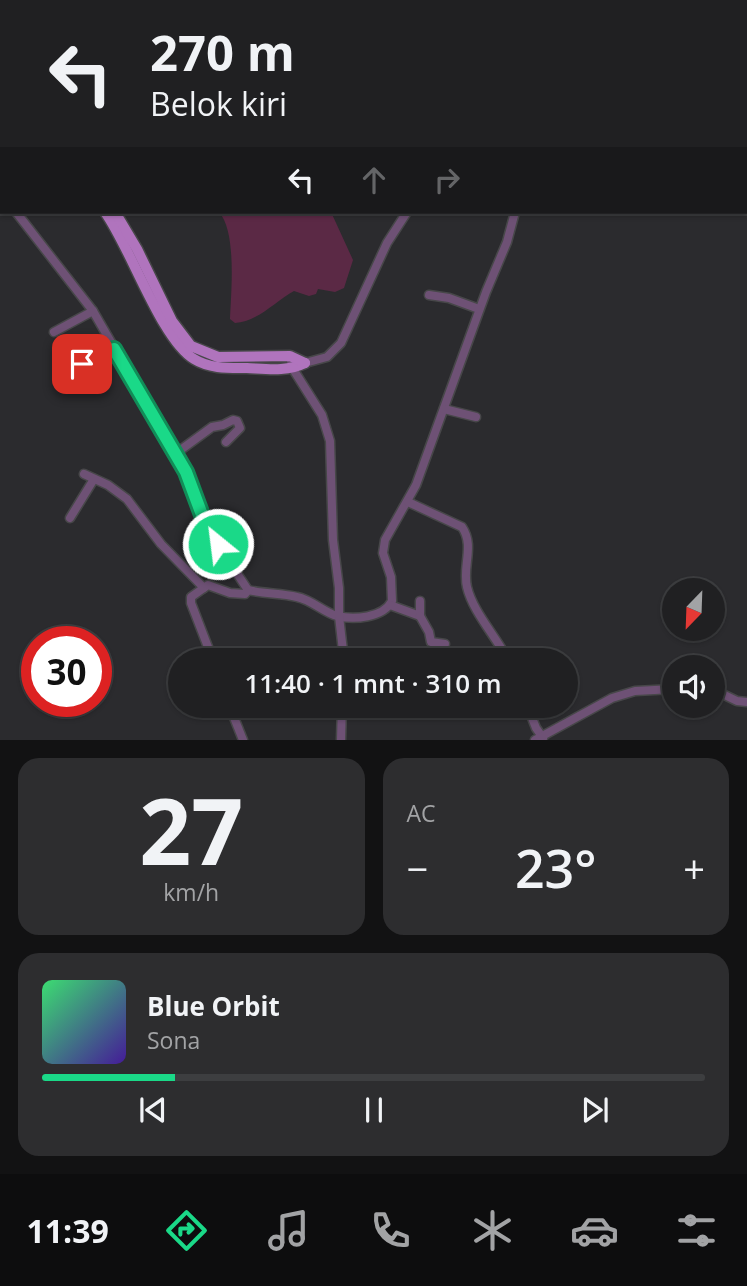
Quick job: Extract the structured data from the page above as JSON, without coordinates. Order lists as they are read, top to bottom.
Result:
{
  "north": "bottom left",
  "page": {
    "turn": ["270 m", "Belok kiri"],
    "limit": "30",
    "trip": "11:40 · 1 mnt · 310 m",
    "tile": [
      ["27", "km/h"],
      "AC"
    ],
    "heat": ["−", "23°", "+"],
    "song": ["Blue Orbit", "Sona"],
    "tabs": "11:39"
  }
}
